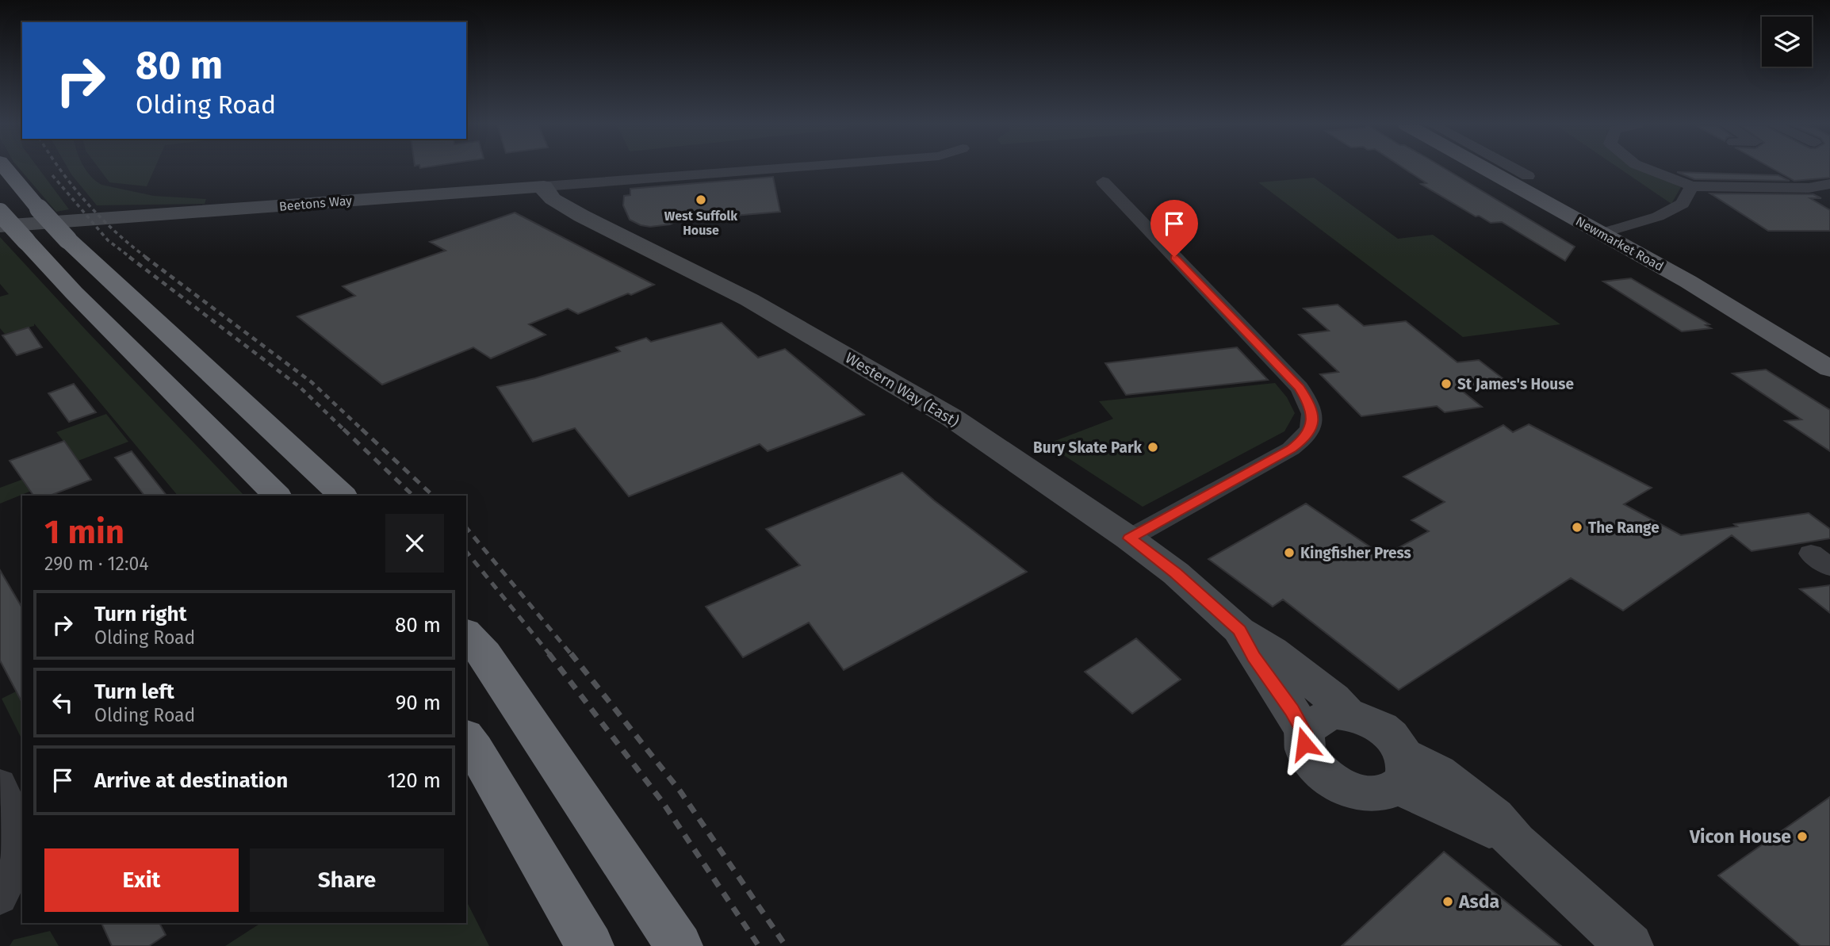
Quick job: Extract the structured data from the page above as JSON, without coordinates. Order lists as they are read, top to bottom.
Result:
{
  "streets": {
    "main road": ["Newmarket Road"],
    "street": ["Beetons Way", "Western Way (East)"]
  },
  "crossings": [
    ["Beetons Way", "Western Way (East)"]
  ],
  "places": [
    "West Suffolk House",
    "St James's House",
    "Bury Skate Park",
    "The Range",
    "Kingfisher Press",
    "Vicon House",
    "Asda"
  ],
  "page": {
    "turn": ["80 m", "Olding Road"],
    "heading": ["1 min", "290 m · 12:04"],
    "list": [
      {
        "name": "Turn right",
        "note": "Olding Road",
        "value": "80 m"
      },
      {
        "name": "Turn left",
        "note": "Olding Road",
        "value": "90 m"
      },
      {
        "name": "Arrive at destination",
        "value": "120 m"
      }
    ],
    "buttons": ["Exit", "Share"]
  }
}
